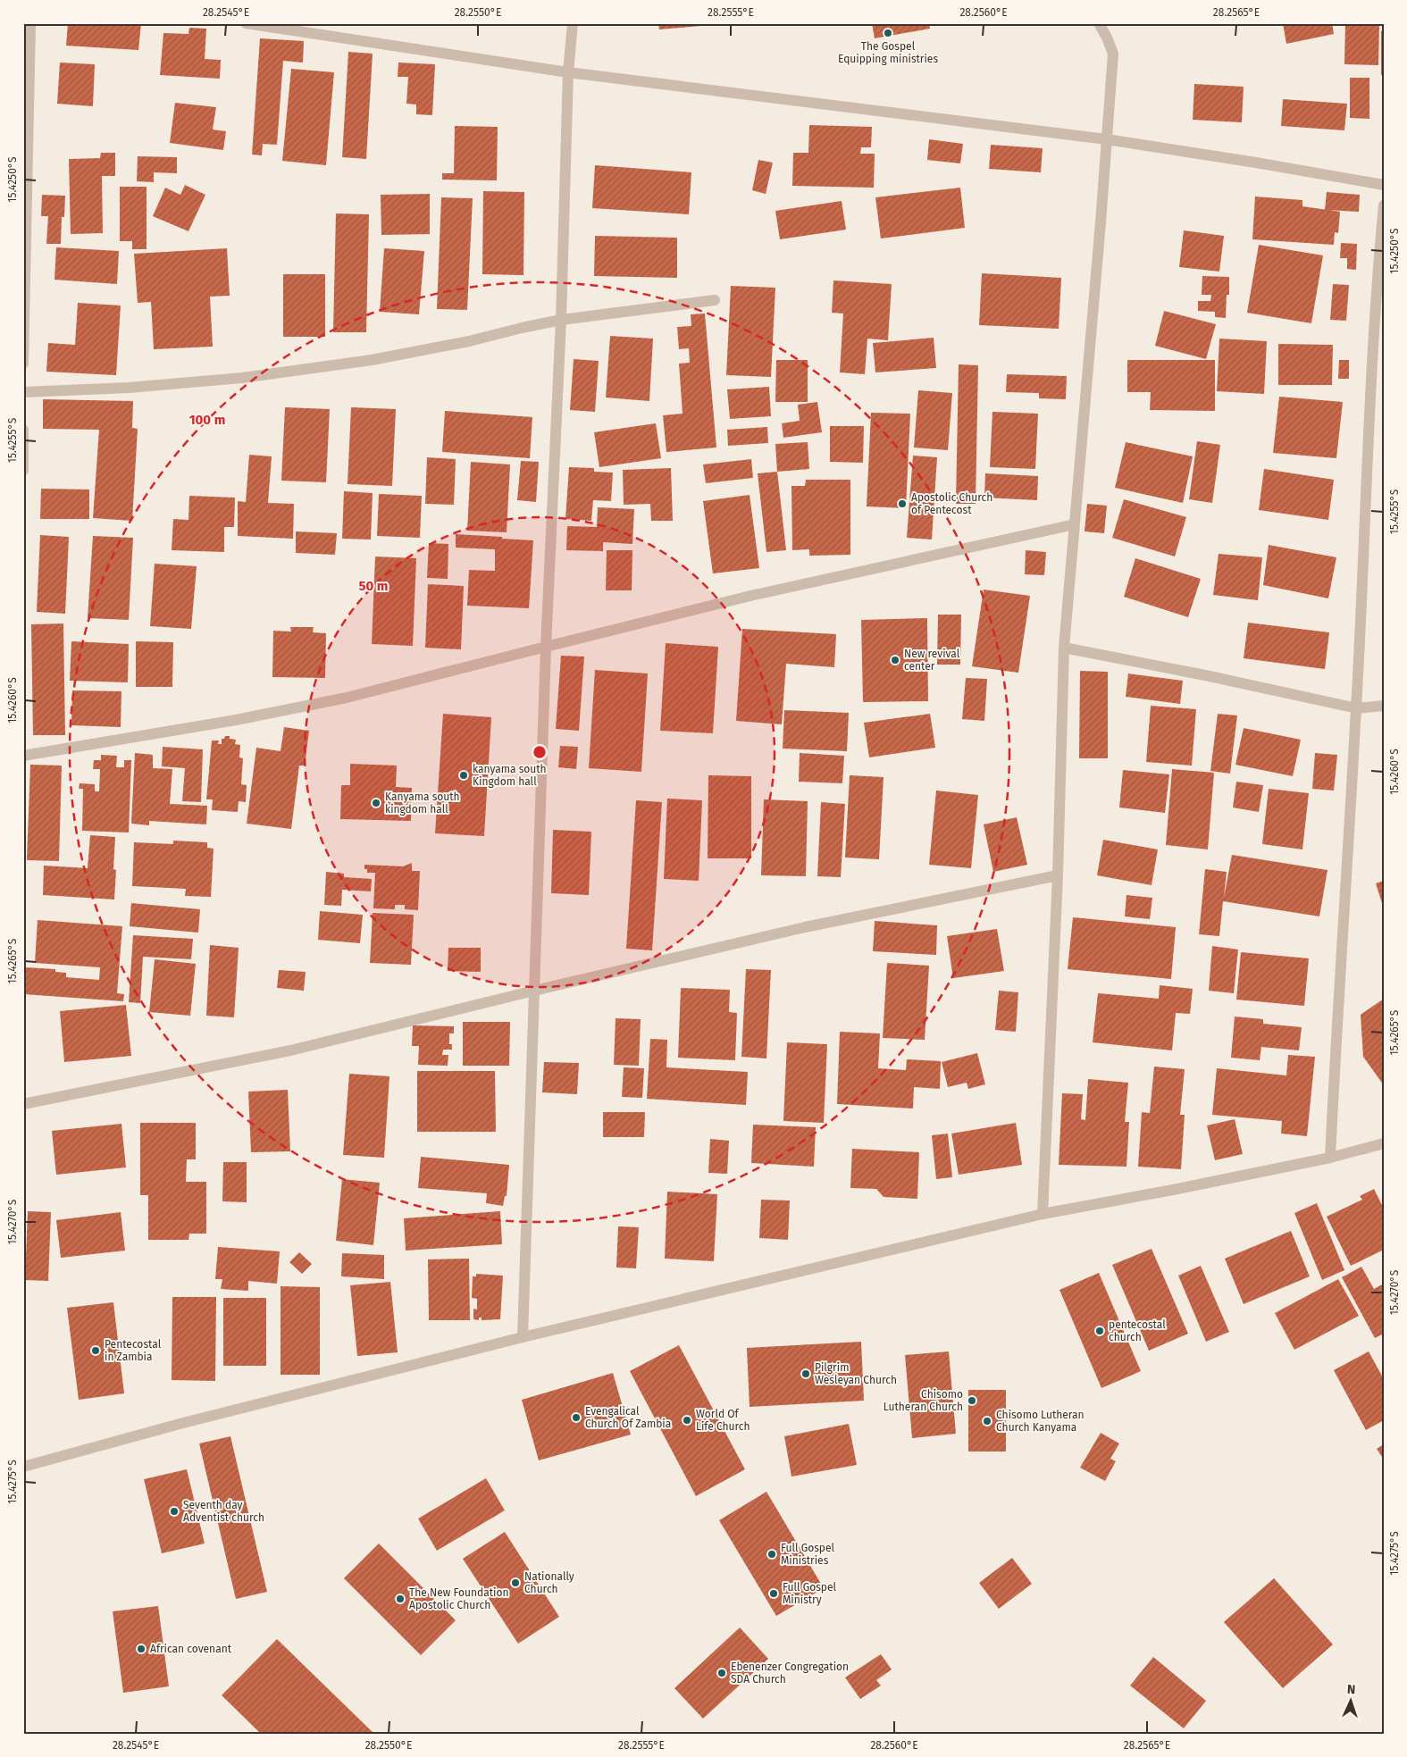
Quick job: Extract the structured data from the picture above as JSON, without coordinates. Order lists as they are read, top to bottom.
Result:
{
  "places": [
    "The Gospel Equipping ministries",
    "Apostolic Church of Pentecost",
    "New revival center",
    "kanyama south Kingdom hall",
    "Kanyama south kingdom hall",
    "pentecostal church",
    "Pentecostal in Zambia",
    "Pilgrim Wesleyan Church",
    "Chisomo Lutheran Church",
    "Evengalical Church Of Zambia",
    "World Of Life Church",
    "Chisomo Lutheran Church Kanyama",
    "Seventh day Adventist church",
    "Full Gospel Ministries",
    "Nationally Church",
    "Full Gospel Ministry",
    "The New Foundation Apostolic Church",
    "African covenant",
    "Ebenenzer Congregation SDA Church"
  ],
  "north": "top",
  "coordinates": [
    "28.2545°E",
    "28.2550°E",
    "28.2555°E",
    "28.2560°E",
    "28.2565°E",
    "15.4250°S",
    "15.4255°S",
    "15.4260°S",
    "15.4265°S",
    "15.4270°S",
    "15.4275°S"
  ],
  "rings": ["100 m", "50 m"]
}
